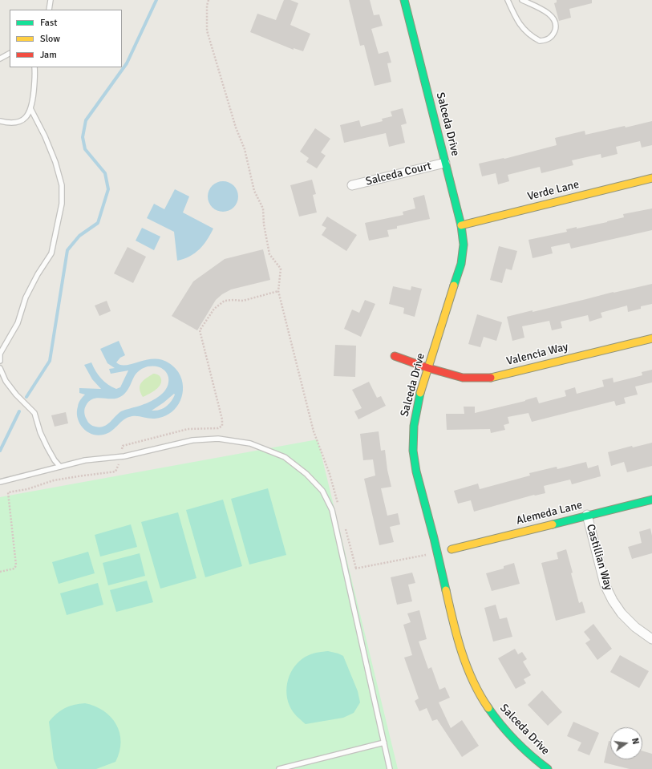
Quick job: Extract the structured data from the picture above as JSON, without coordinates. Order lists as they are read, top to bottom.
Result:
{
  "streets": {
    "street": [
      "Salceda Drive",
      "Salceda Court",
      "Verde Lane",
      "Valencia Way",
      "Alemeda Lane",
      "Castillian Way"
    ]
  },
  "crossings": [
    ["Salceda Drive", "Salceda Court"],
    ["Salceda Drive", "Verde Lane"],
    ["Salceda Drive", "Valencia Way"],
    ["Alemeda Lane", "Castillian Way"]
  ],
  "legend": ["Fast", "Slow", "Jam"],
  "north": "right"
}
